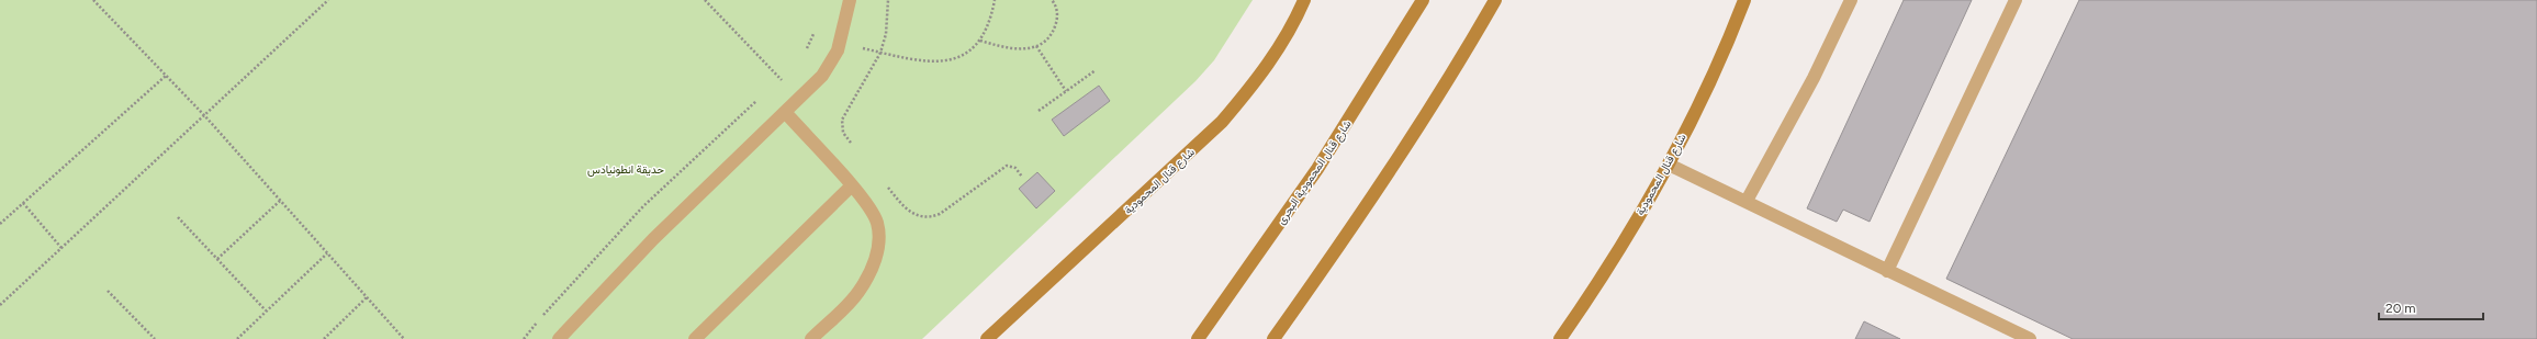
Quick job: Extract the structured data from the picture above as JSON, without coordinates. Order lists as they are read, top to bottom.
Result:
{
  "streets": {
    "street": ["شارع قنال المحمودية البحرى", "شارع قنال المحمودية"]
  },
  "parks": ["حديقة انطونيادس"],
  "scale_bar": "20 m"
}
